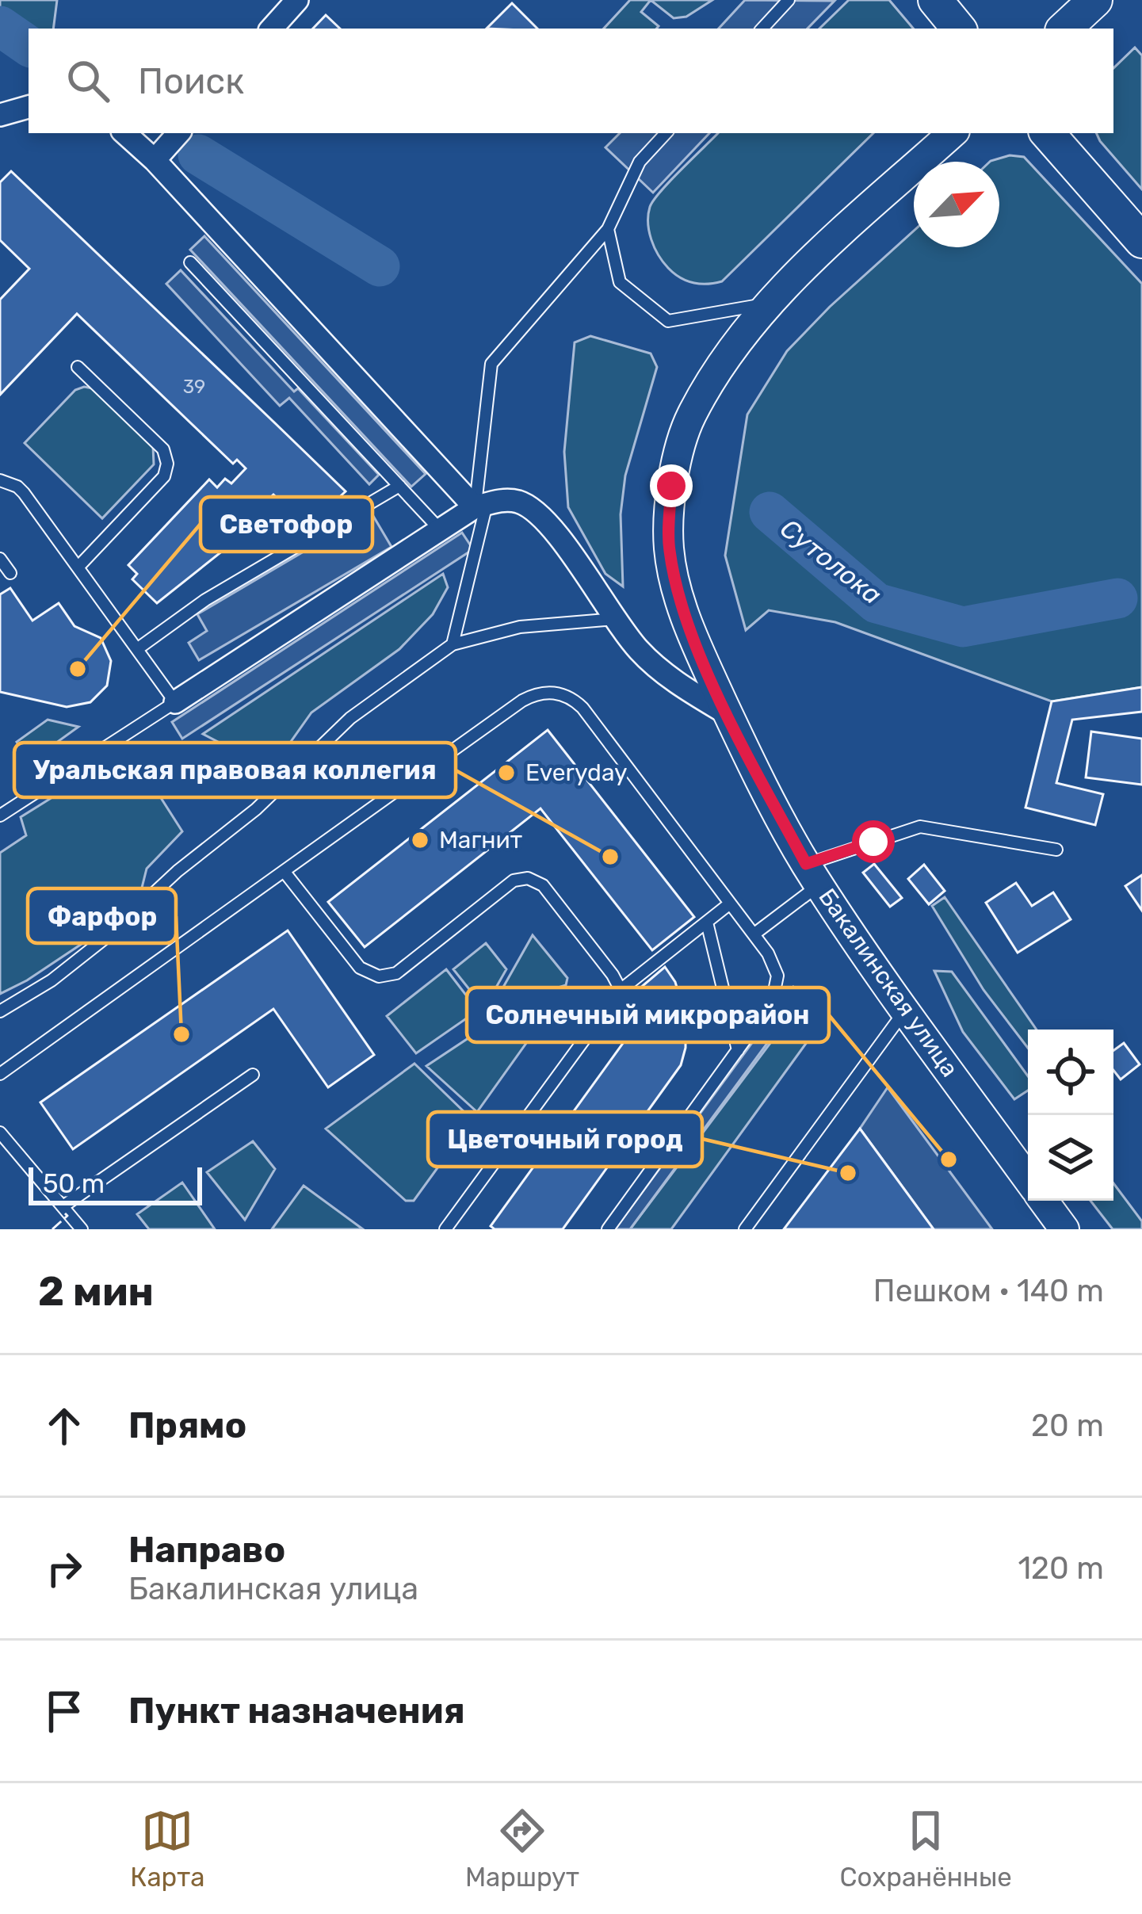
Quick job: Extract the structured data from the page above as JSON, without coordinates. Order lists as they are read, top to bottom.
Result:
{
  "streets": {
    "main road": ["Бакалинская улица"]
  },
  "water": ["Сутолока"],
  "places": [
    "Светофор",
    "Everyday",
    "Магнит",
    "Уральская правовая коллегия",
    "Фарфор",
    "Солнечный микрорайон",
    "Цветочный город"
  ],
  "house_numbers": ["39"],
  "scale_bar": "50 m",
  "north": "top right",
  "page": {
    "search": "Поиск",
    "scale": "50 m",
    "heading": ["2 мин", "Пешком · 140 m"],
    "list": [
      ["Прямо", "20 m"],
      ["Направо", "Бакалинская улица", "120 m"],
      "Пункт назначения"
    ],
    "nav": ["Карта", "Маршрут", "Сохранённые"]
  }
}
